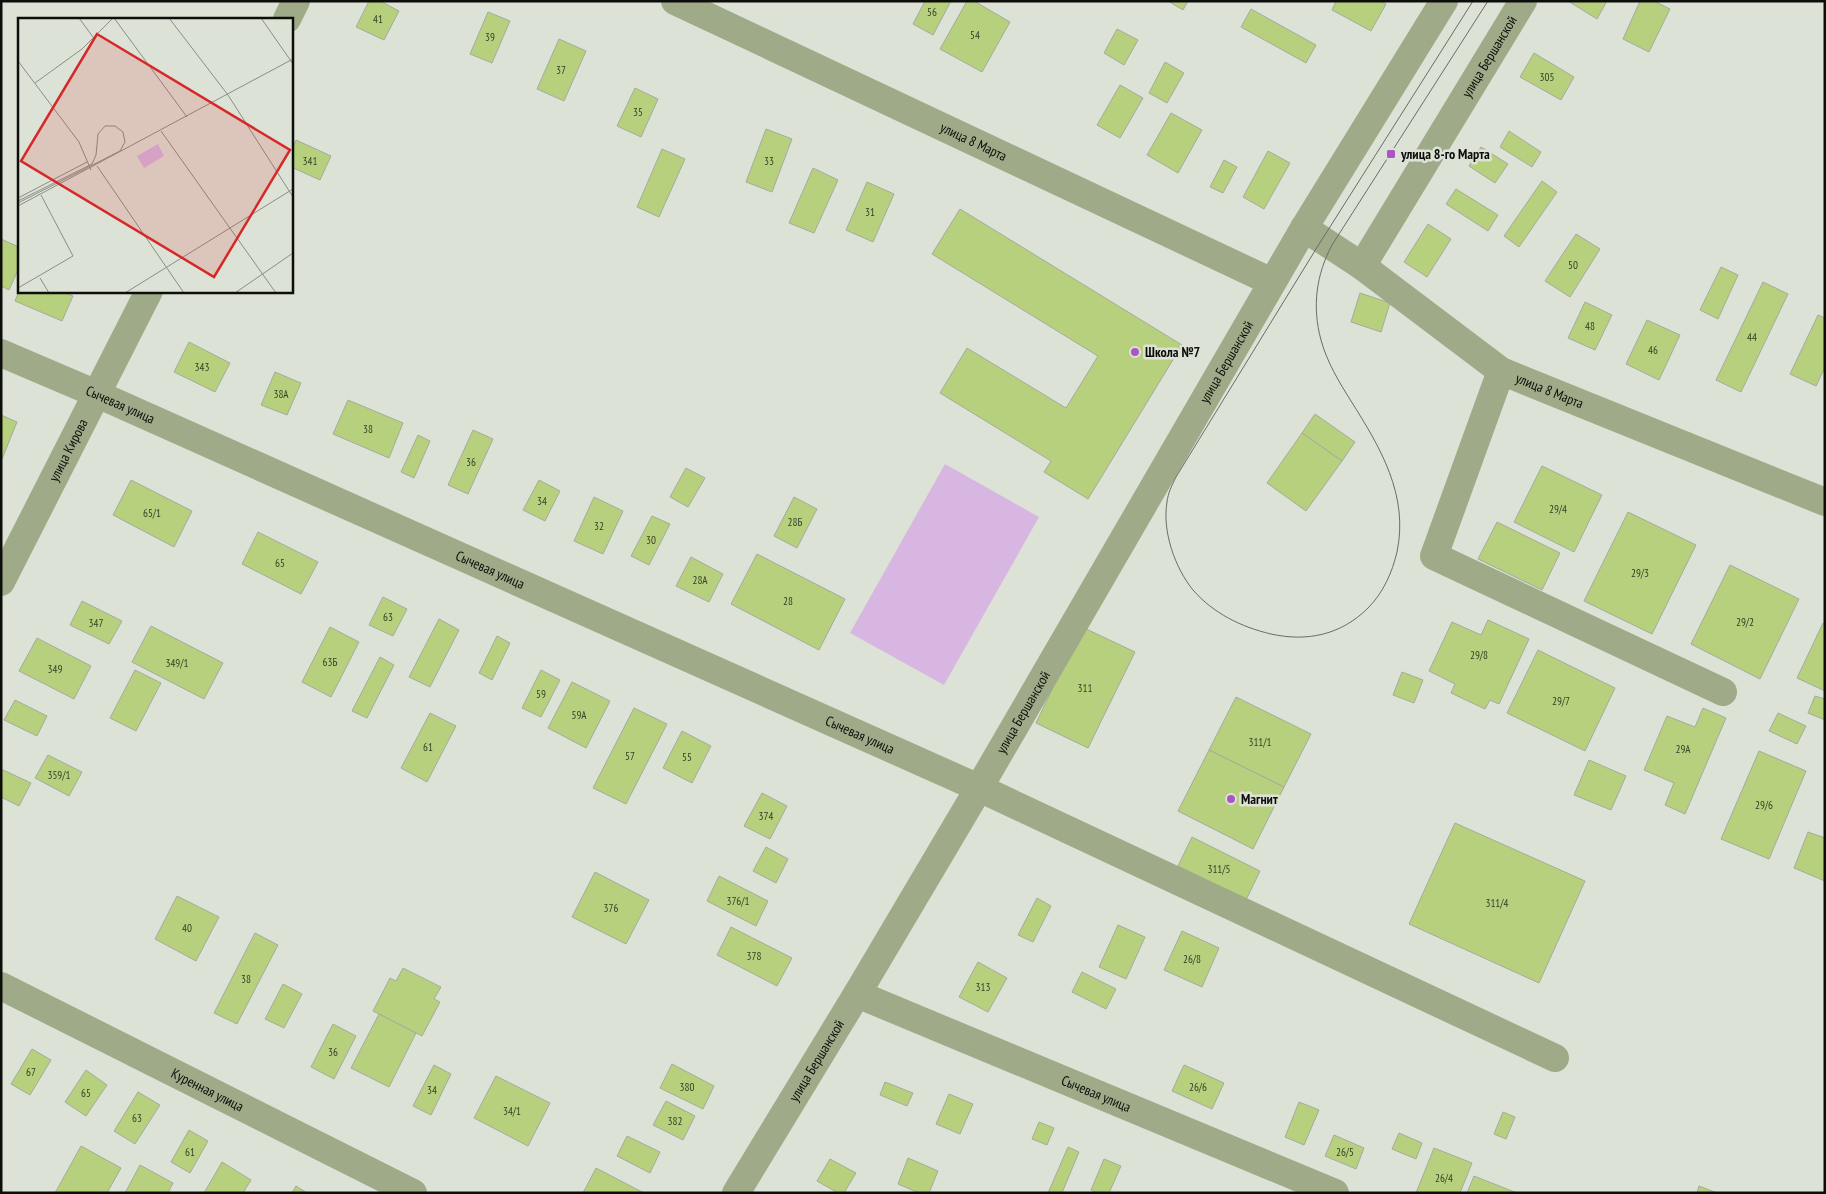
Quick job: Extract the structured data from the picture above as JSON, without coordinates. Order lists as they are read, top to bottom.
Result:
{
  "streets": {
    "street": [
      "улица Бершанской",
      "улица 8 Марта",
      "Сычевая улица",
      "улица Кирова",
      "Куренная улица"
    ]
  },
  "crossings": [
    ["улица Бершанской", "улица 8 Марта"],
    ["улица Бершанской", "Сычевая улица"],
    ["Сычевая улица", "улица Кирова"]
  ],
  "places": {
    "transit": ["улица 8-го Марта"],
    "other": ["Школа №7", "Магнит"]
  },
  "house_numbers": [
    "56",
    "41",
    "54",
    "39",
    "37",
    "305",
    "35",
    "341",
    "33",
    "31",
    "50",
    "48",
    "44",
    "46",
    "343",
    "38А",
    "38",
    "36",
    "34",
    "29/4",
    "65/1",
    "28Б",
    "32",
    "30",
    "65",
    "29/3",
    "28А",
    "28",
    "63",
    "29/2",
    "347",
    "29/8",
    "63Б",
    "349/1",
    "349",
    "311",
    "59",
    "29/7",
    "59А",
    "311/1",
    "61",
    "29А",
    "57",
    "55",
    "359/1",
    "29/6",
    "374",
    "311/5",
    "376/1",
    "311/4",
    "376",
    "40",
    "378",
    "26/8",
    "38",
    "313",
    "36",
    "67",
    "380",
    "26/6",
    "34",
    "65",
    "34/1",
    "63",
    "382",
    "61",
    "26/5",
    "26/4"
  ]
}
